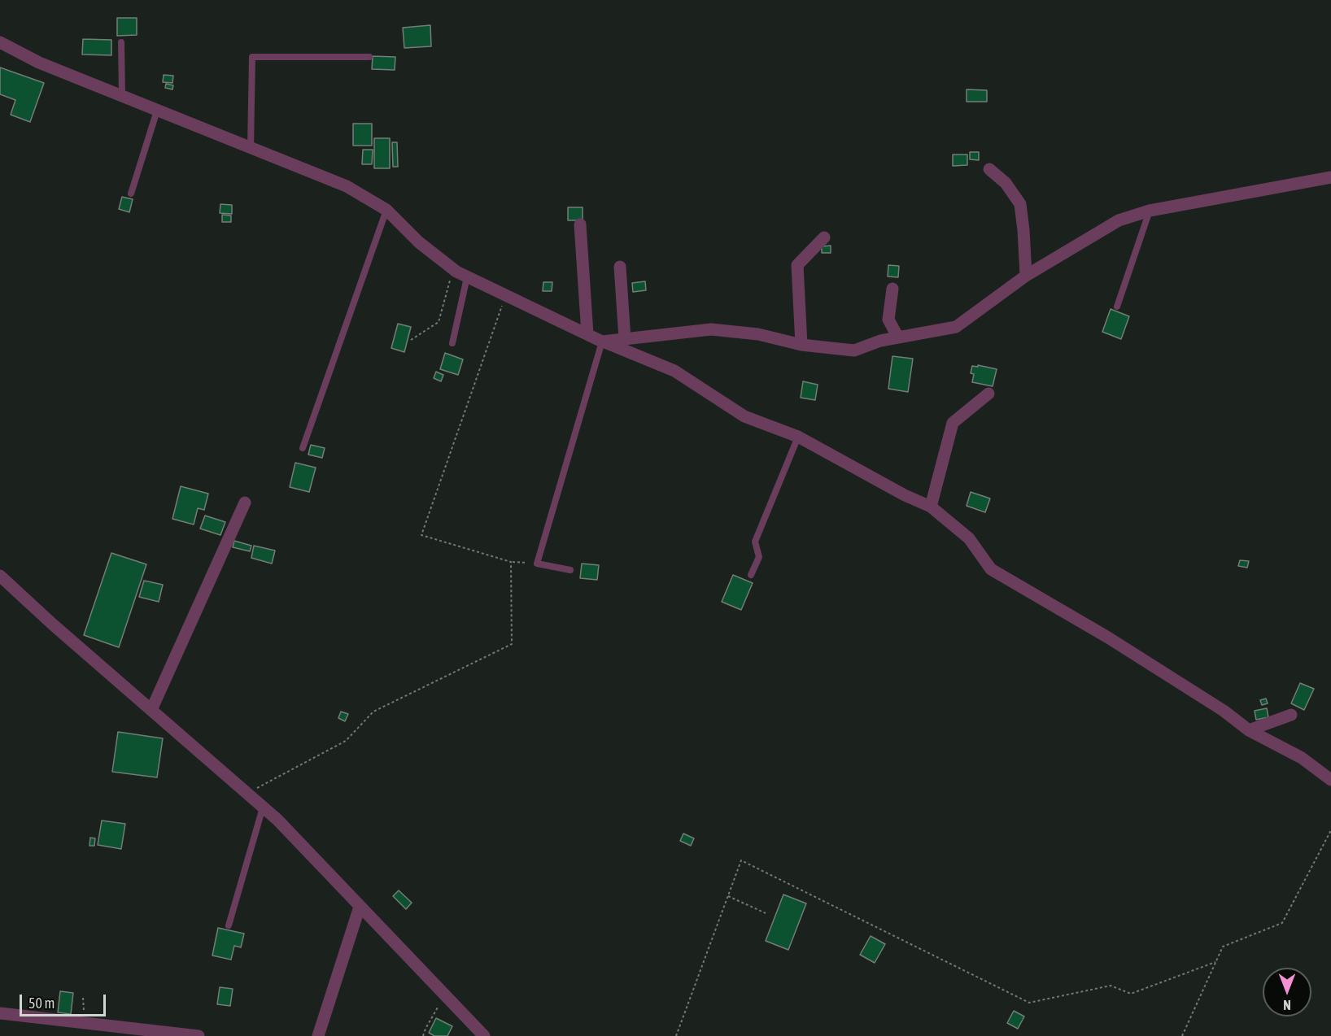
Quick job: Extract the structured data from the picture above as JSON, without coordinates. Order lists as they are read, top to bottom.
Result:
{
  "scale_bar": "50 m",
  "north": "bottom"
}
